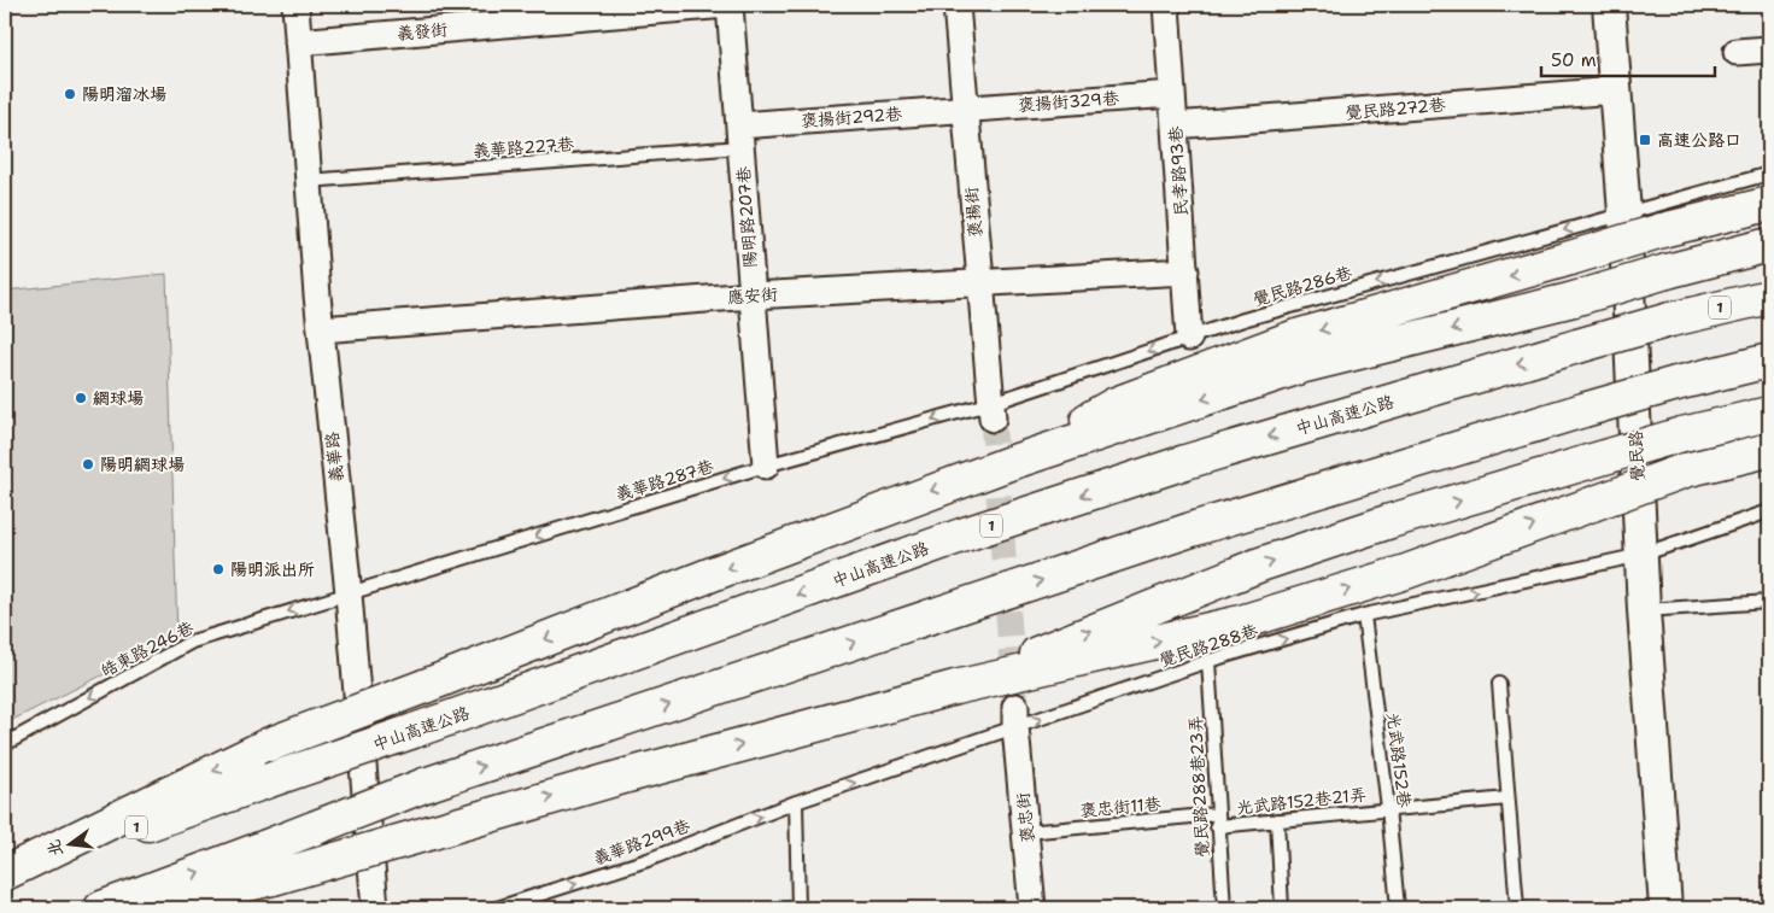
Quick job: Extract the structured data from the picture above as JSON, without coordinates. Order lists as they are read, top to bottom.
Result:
{
  "streets": {
    "highway": ["1", "中山高速公路"],
    "street": [
      "義發街",
      "褒揚街329巷",
      "覺民路272巷",
      "褒揚街292巷",
      "民孝路93巷",
      "褒揚街",
      "陽明路207巷",
      "應安街",
      "覺民路",
      "義華路",
      "褒忠街"
    ],
    "lane": [
      "義華路227巷",
      "覺民路286巷",
      "義華路287巷",
      "覺民路288巷",
      "皓東路246巷",
      "光武路152巷",
      "覺民路288巷23弄",
      "光武路152巷21弄",
      "褒忠街11巷",
      "義華路299巷"
    ]
  },
  "crossings": [
    ["義發街", "陽明路207巷"],
    ["義發街", "義華路"],
    ["褒揚街329巷", "褒揚街292巷"],
    ["褒揚街329巷", "民孝路93巷"],
    ["褒揚街329巷", "褒揚街"],
    ["覺民路272巷", "民孝路93巷"],
    ["覺民路272巷", "覺民路"],
    ["褒揚街292巷", "義華路227巷"],
    ["褒揚街292巷", "褒揚街"],
    ["褒揚街292巷", "陽明路207巷"],
    ["義華路227巷", "陽明路207巷"],
    ["義華路227巷", "義華路"],
    ["民孝路93巷", "覺民路286巷"],
    ["民孝路93巷", "應安街"],
    ["褒揚街", "覺民路286巷"],
    ["褒揚街", "應安街"],
    ["褒揚街", "義華路287巷"],
    ["陽明路207巷", "應安街"],
    ["陽明路207巷", "義華路287巷"],
    ["覺民路286巷", "覺民路"],
    ["覺民路286巷", "義華路287巷"],
    ["應安街", "義華路"],
    ["覺民路", "覺民路288巷"],
    ["義華路", "義華路287巷"],
    ["義華路", "皓東路246巷"],
    ["義華路287巷", "皓東路246巷"],
    ["覺民路288巷", "光武路152巷"],
    ["覺民路288巷", "覺民路288巷23弄"],
    ["覺民路288巷", "褒忠街"],
    ["覺民路288巷", "義華路299巷"],
    ["光武路152巷", "光武路152巷21弄"],
    ["覺民路288巷23弄", "光武路152巷21弄"],
    ["覺民路288巷23弄", "褒忠街11巷"],
    ["光武路152巷21弄", "褒忠街11巷"],
    ["褒忠街11巷", "褒忠街"]
  ],
  "one_way": [
    "覺民路286巷",
    "義華路287巷",
    "覺民路288巷",
    "皓東路246巷",
    "義華路299巷"
  ],
  "places": {
    "other": [
      "陽明溜冰場",
      "網球場",
      "陽明網球場",
      "陽明派出所"
    ],
    "transit": ["高速公路口"]
  },
  "scale_bar": "50 m",
  "north": "left"
}
